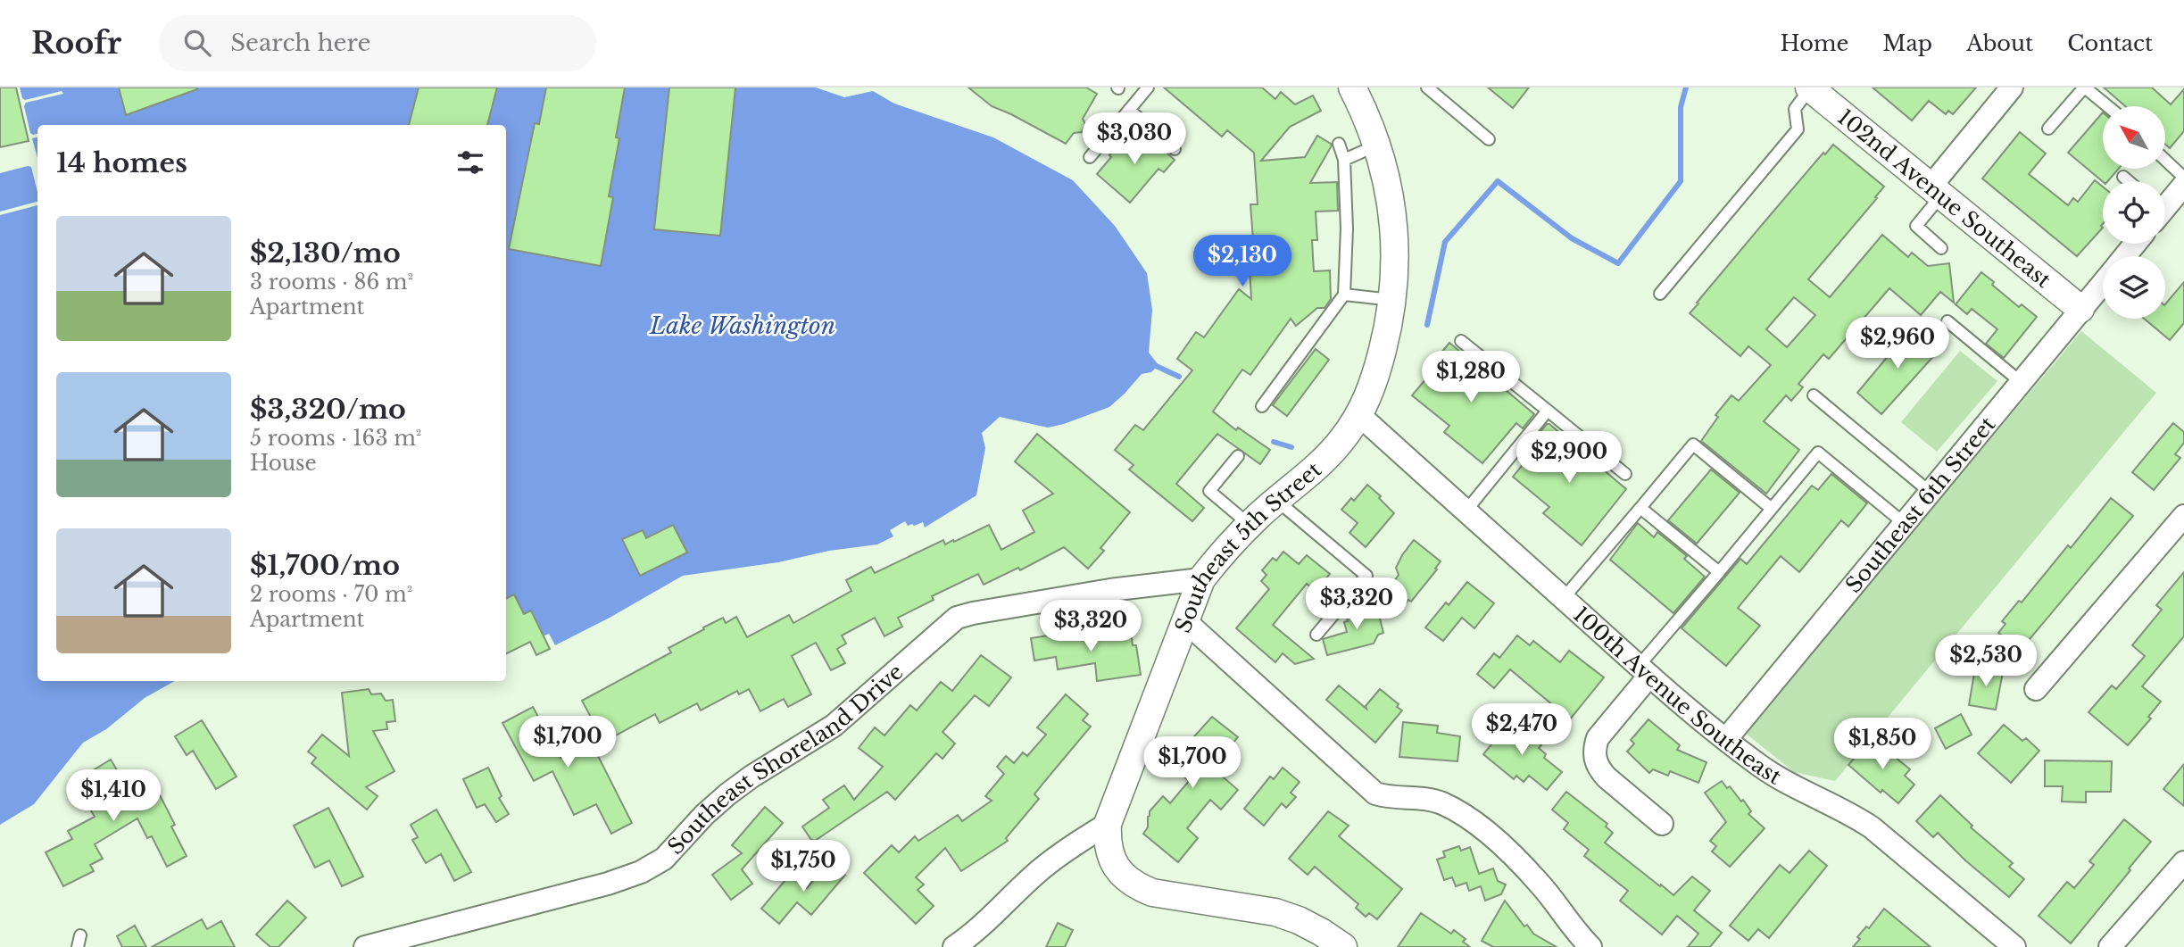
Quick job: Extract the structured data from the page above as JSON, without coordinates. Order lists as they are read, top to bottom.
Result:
{
  "streets": {
    "street": [
      "102nd Avenue Southeast",
      "Southeast 6th Street",
      "Southeast 5th Street",
      "100th Avenue Southeast",
      "Southeast Shoreland Drive"
    ]
  },
  "crossings": [
    ["102nd Avenue Southeast", "Southeast 6th Street"],
    ["Southeast 6th Street", "100th Avenue Southeast"],
    ["Southeast 5th Street", "100th Avenue Southeast"],
    ["Southeast 5th Street", "Southeast Shoreland Drive"]
  ],
  "water": ["Lake Washington"],
  "north": "top left",
  "page": {
    "header": "Roofr",
    "search": "Search here",
    "nav": [
      "Home",
      "Map",
      "About",
      "Contact"
    ],
    "price": [
      "$3,030",
      "$2,130",
      "$2,960",
      "$1,280",
      "$2,900",
      "$3,320",
      "$3,320",
      "$2,530",
      "$2,470",
      "$1,700",
      "$1,850",
      "$1,700",
      "$1,410",
      "$1,750"
    ],
    "heading": "14 homes",
    "list": [
      {
        "name": "$2,130/mo",
        "note": "3 rooms · 86 m² · Apartment"
      },
      {
        "name": "$3,320/mo",
        "note": "5 rooms · 163 m² · House"
      },
      {
        "name": "$1,700/mo",
        "note": "2 rooms · 70 m² · Apartment"
      }
    ]
  }
}
